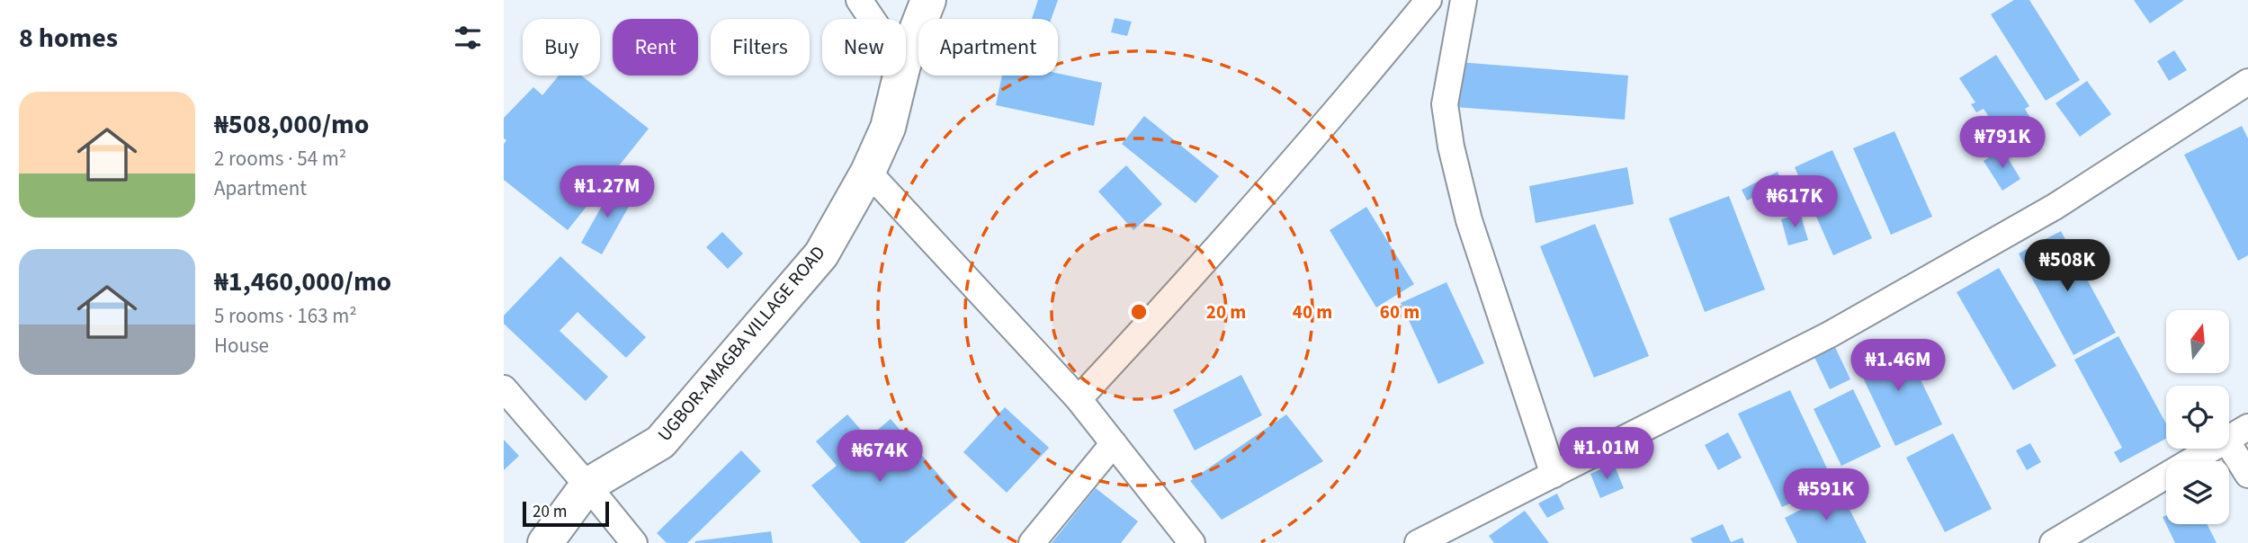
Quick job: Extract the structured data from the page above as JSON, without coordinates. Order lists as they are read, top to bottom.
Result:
{
  "streets": {
    "street": ["UGBOR-AMAGBA VILLAGE ROAD"]
  },
  "scale_bar": "20 m",
  "north": "top",
  "page": {
    "heading": "8 homes",
    "chip": [
      "Buy",
      "Rent",
      "Filters",
      "New",
      "Apartment"
    ],
    "list": [
      {
        "name": "₦508,000/mo",
        "note": "2 rooms · 54 m² · Apartment"
      },
      {
        "name": "₦1,460,000/mo",
        "note": "5 rooms · 163 m² · House"
      }
    ],
    "price": [
      "₦791K",
      "₦1.27M",
      "₦617K",
      "₦508K",
      "₦1.46M",
      "₦1.01M",
      "₦674K",
      "₦591K"
    ],
    "scale": "20 m"
  },
  "rings": ["20 m", "40 m", "60 m"]
}
